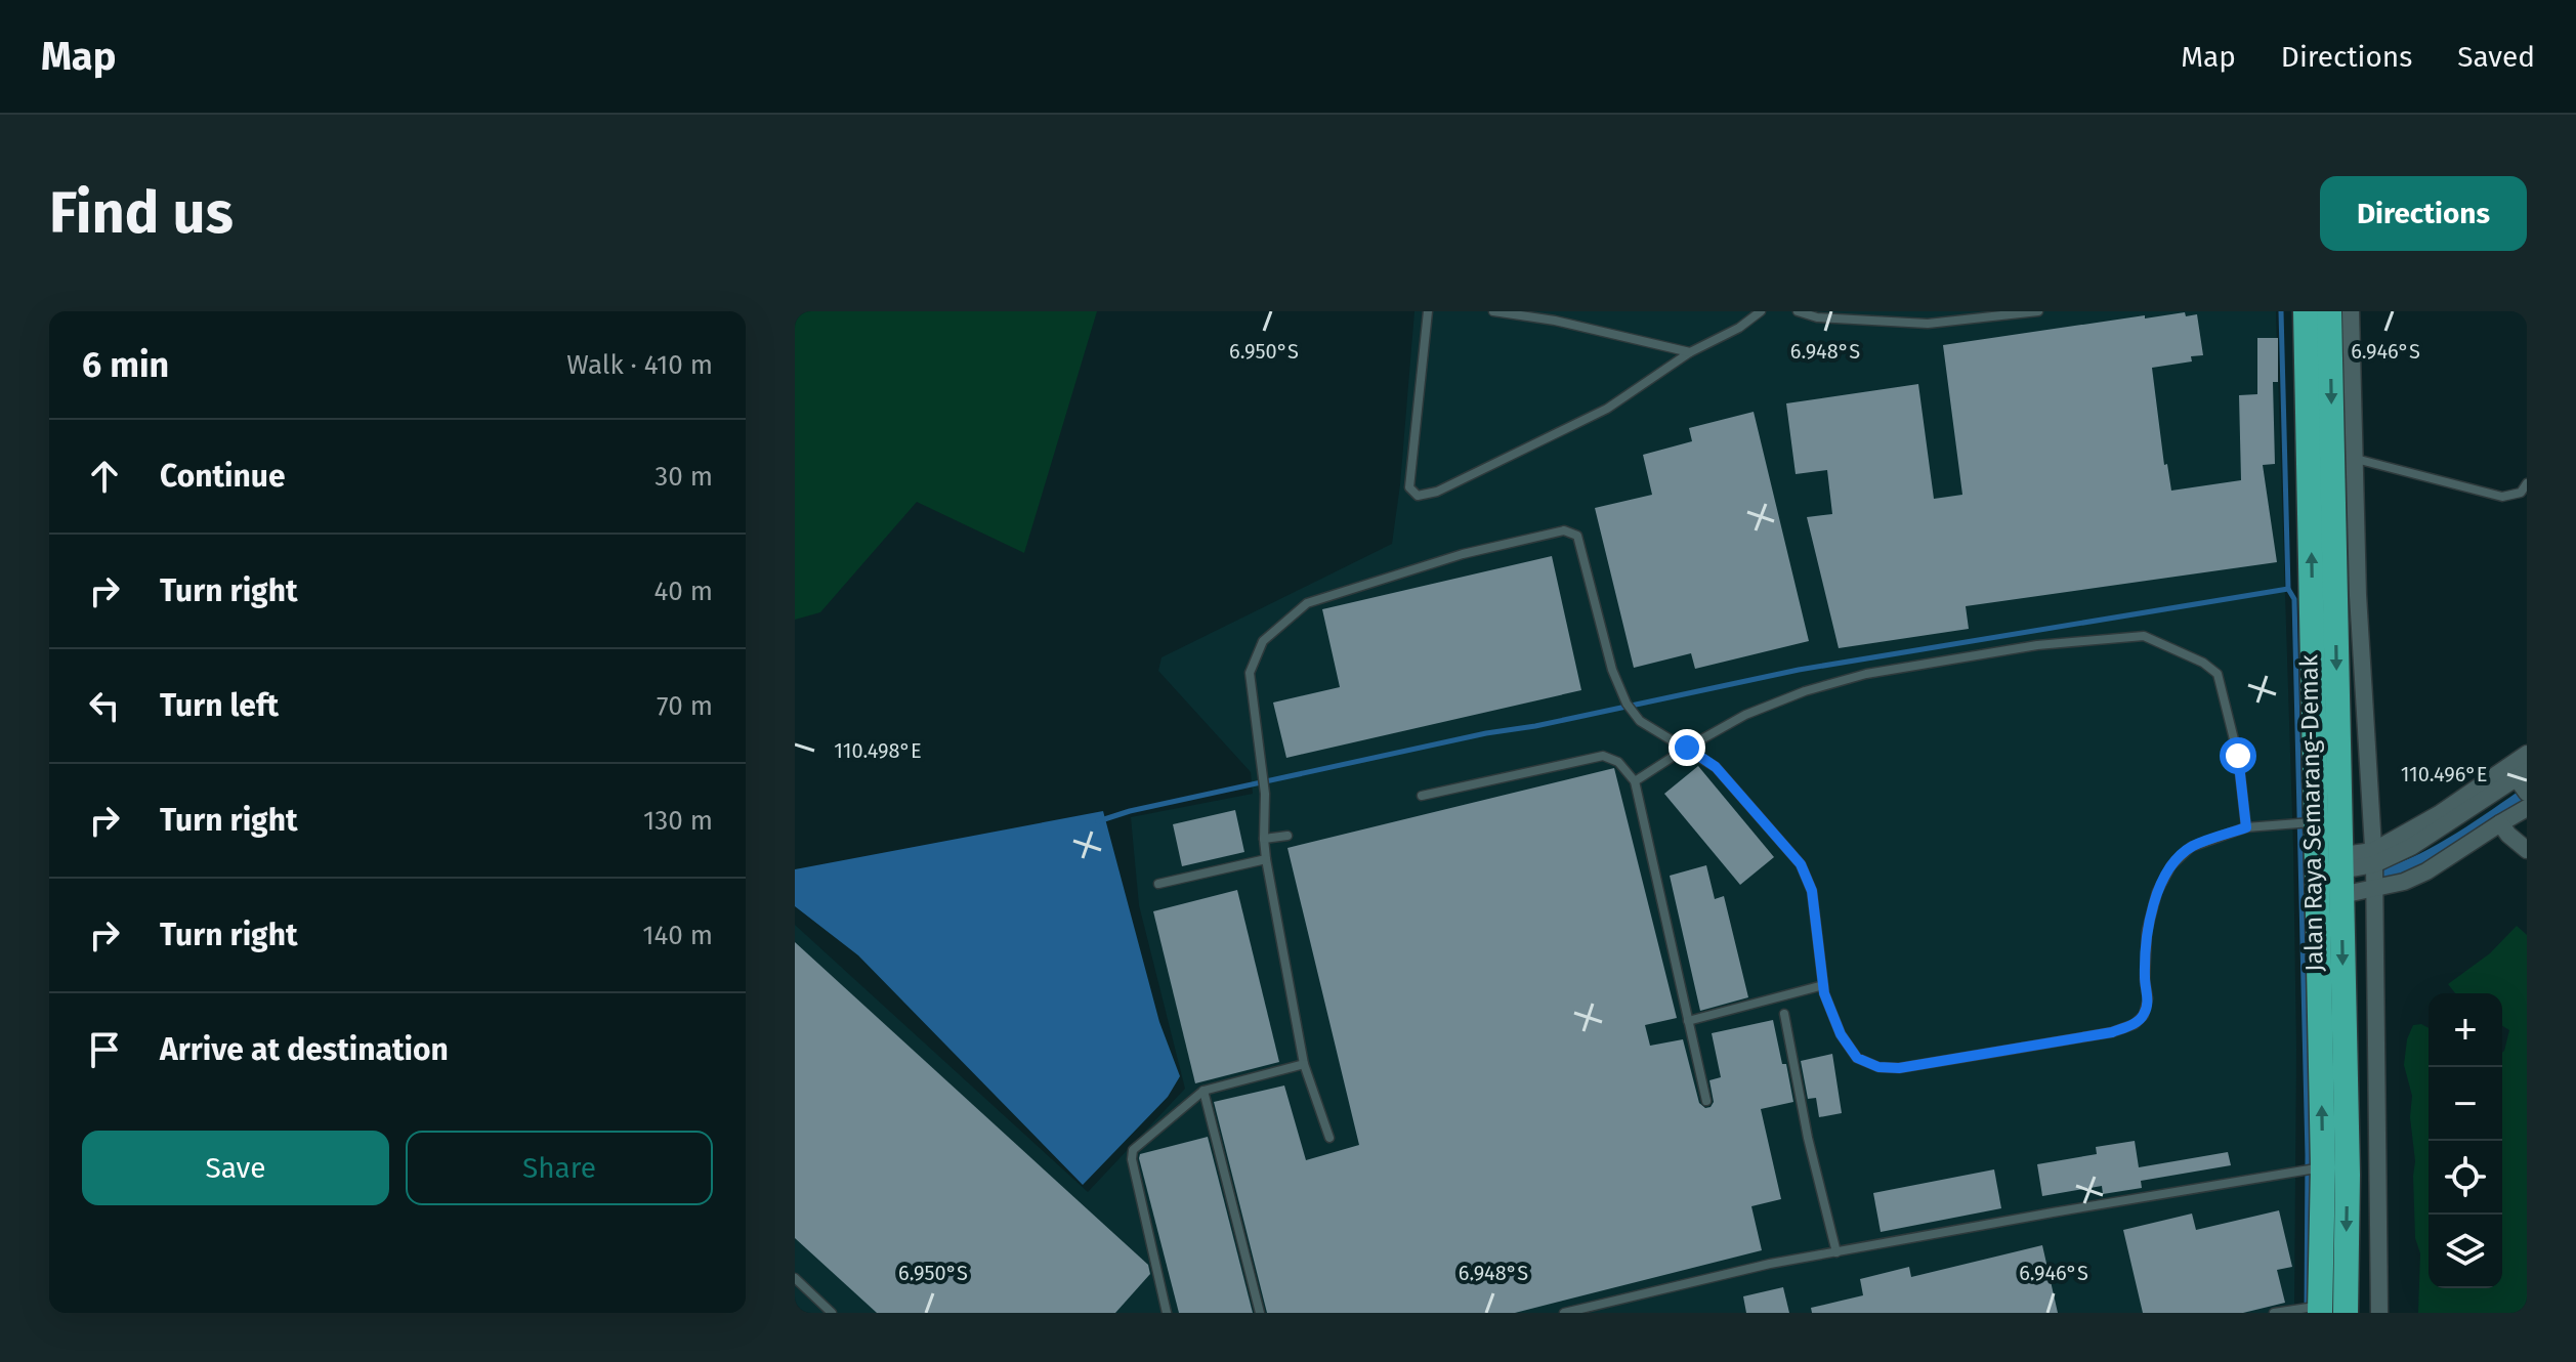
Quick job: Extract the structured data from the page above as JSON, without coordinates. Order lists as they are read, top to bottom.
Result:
{
  "streets": {
    "highway": ["Jalan Raya Semarang-Demak"]
  },
  "page": {
    "header": "Map",
    "nav": ["Map", "Directions", "Saved"],
    "buttons": [
      "Directions",
      ["Save", "Share"]
    ],
    "title": "Find us",
    "heading": ["6 min", "Walk · 410 m"],
    "list": [
      ["Continue", "30 m"],
      ["Turn right", "40 m"],
      ["Turn left", "70 m"],
      ["Turn right", "130 m"],
      ["Turn right", "140 m"],
      "Arrive at destination"
    ],
    "map_buttons": ["+", "−"]
  },
  "coordinates": [
    "6.950°S",
    "6.948°S",
    "6.946°S",
    "110.498°E",
    "110.496°E"
  ]
}
